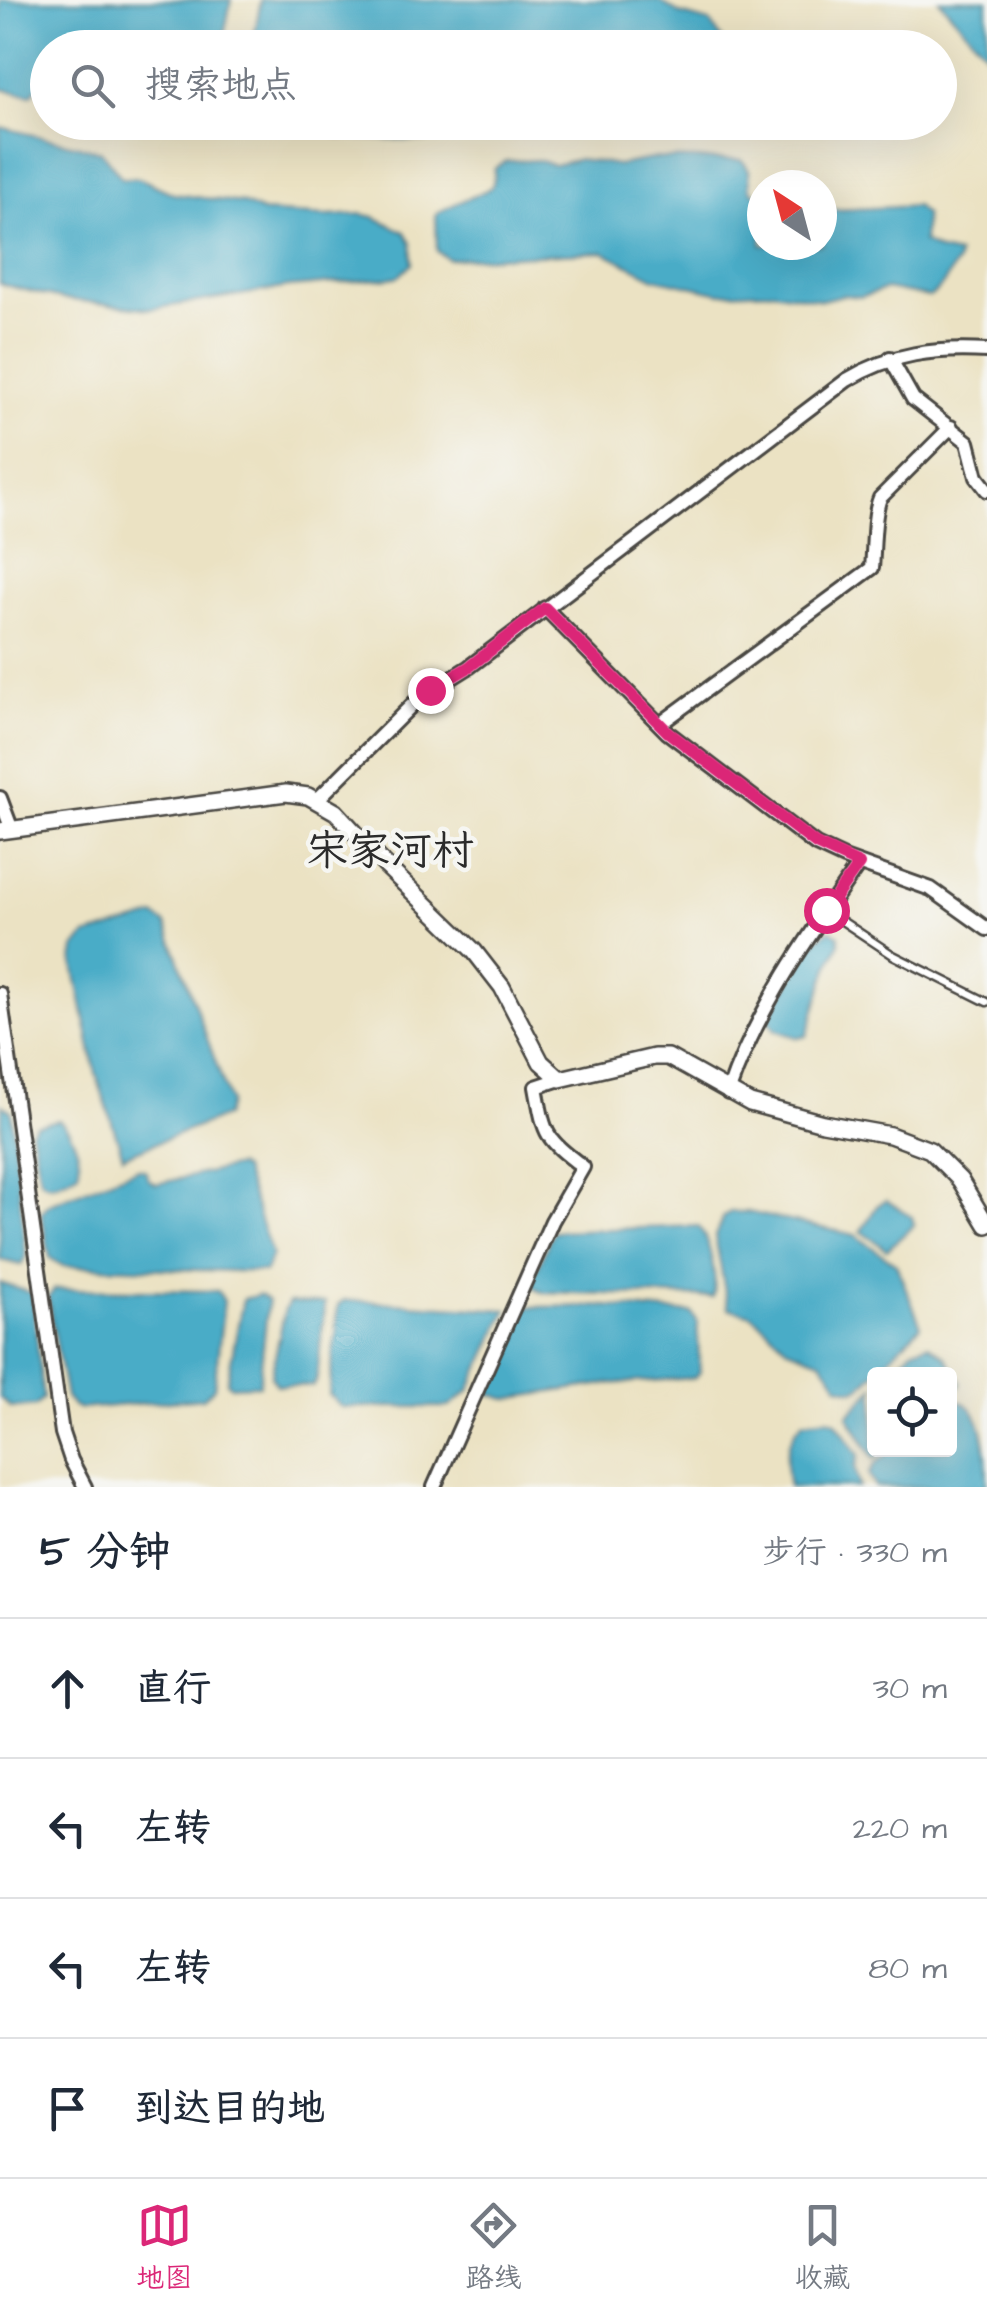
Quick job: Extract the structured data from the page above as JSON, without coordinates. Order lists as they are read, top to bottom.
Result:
{
  "districts": ["宋家河村"],
  "north": "top left",
  "page": {
    "search": "搜索地点",
    "heading": ["5 分钟", "步行 · 330 m"],
    "list": [
      ["直行", "30 m"],
      ["左转", "220 m"],
      ["左转", "80 m"],
      "到达目的地"
    ],
    "nav": ["地图", "路线", "收藏"]
  }
}
